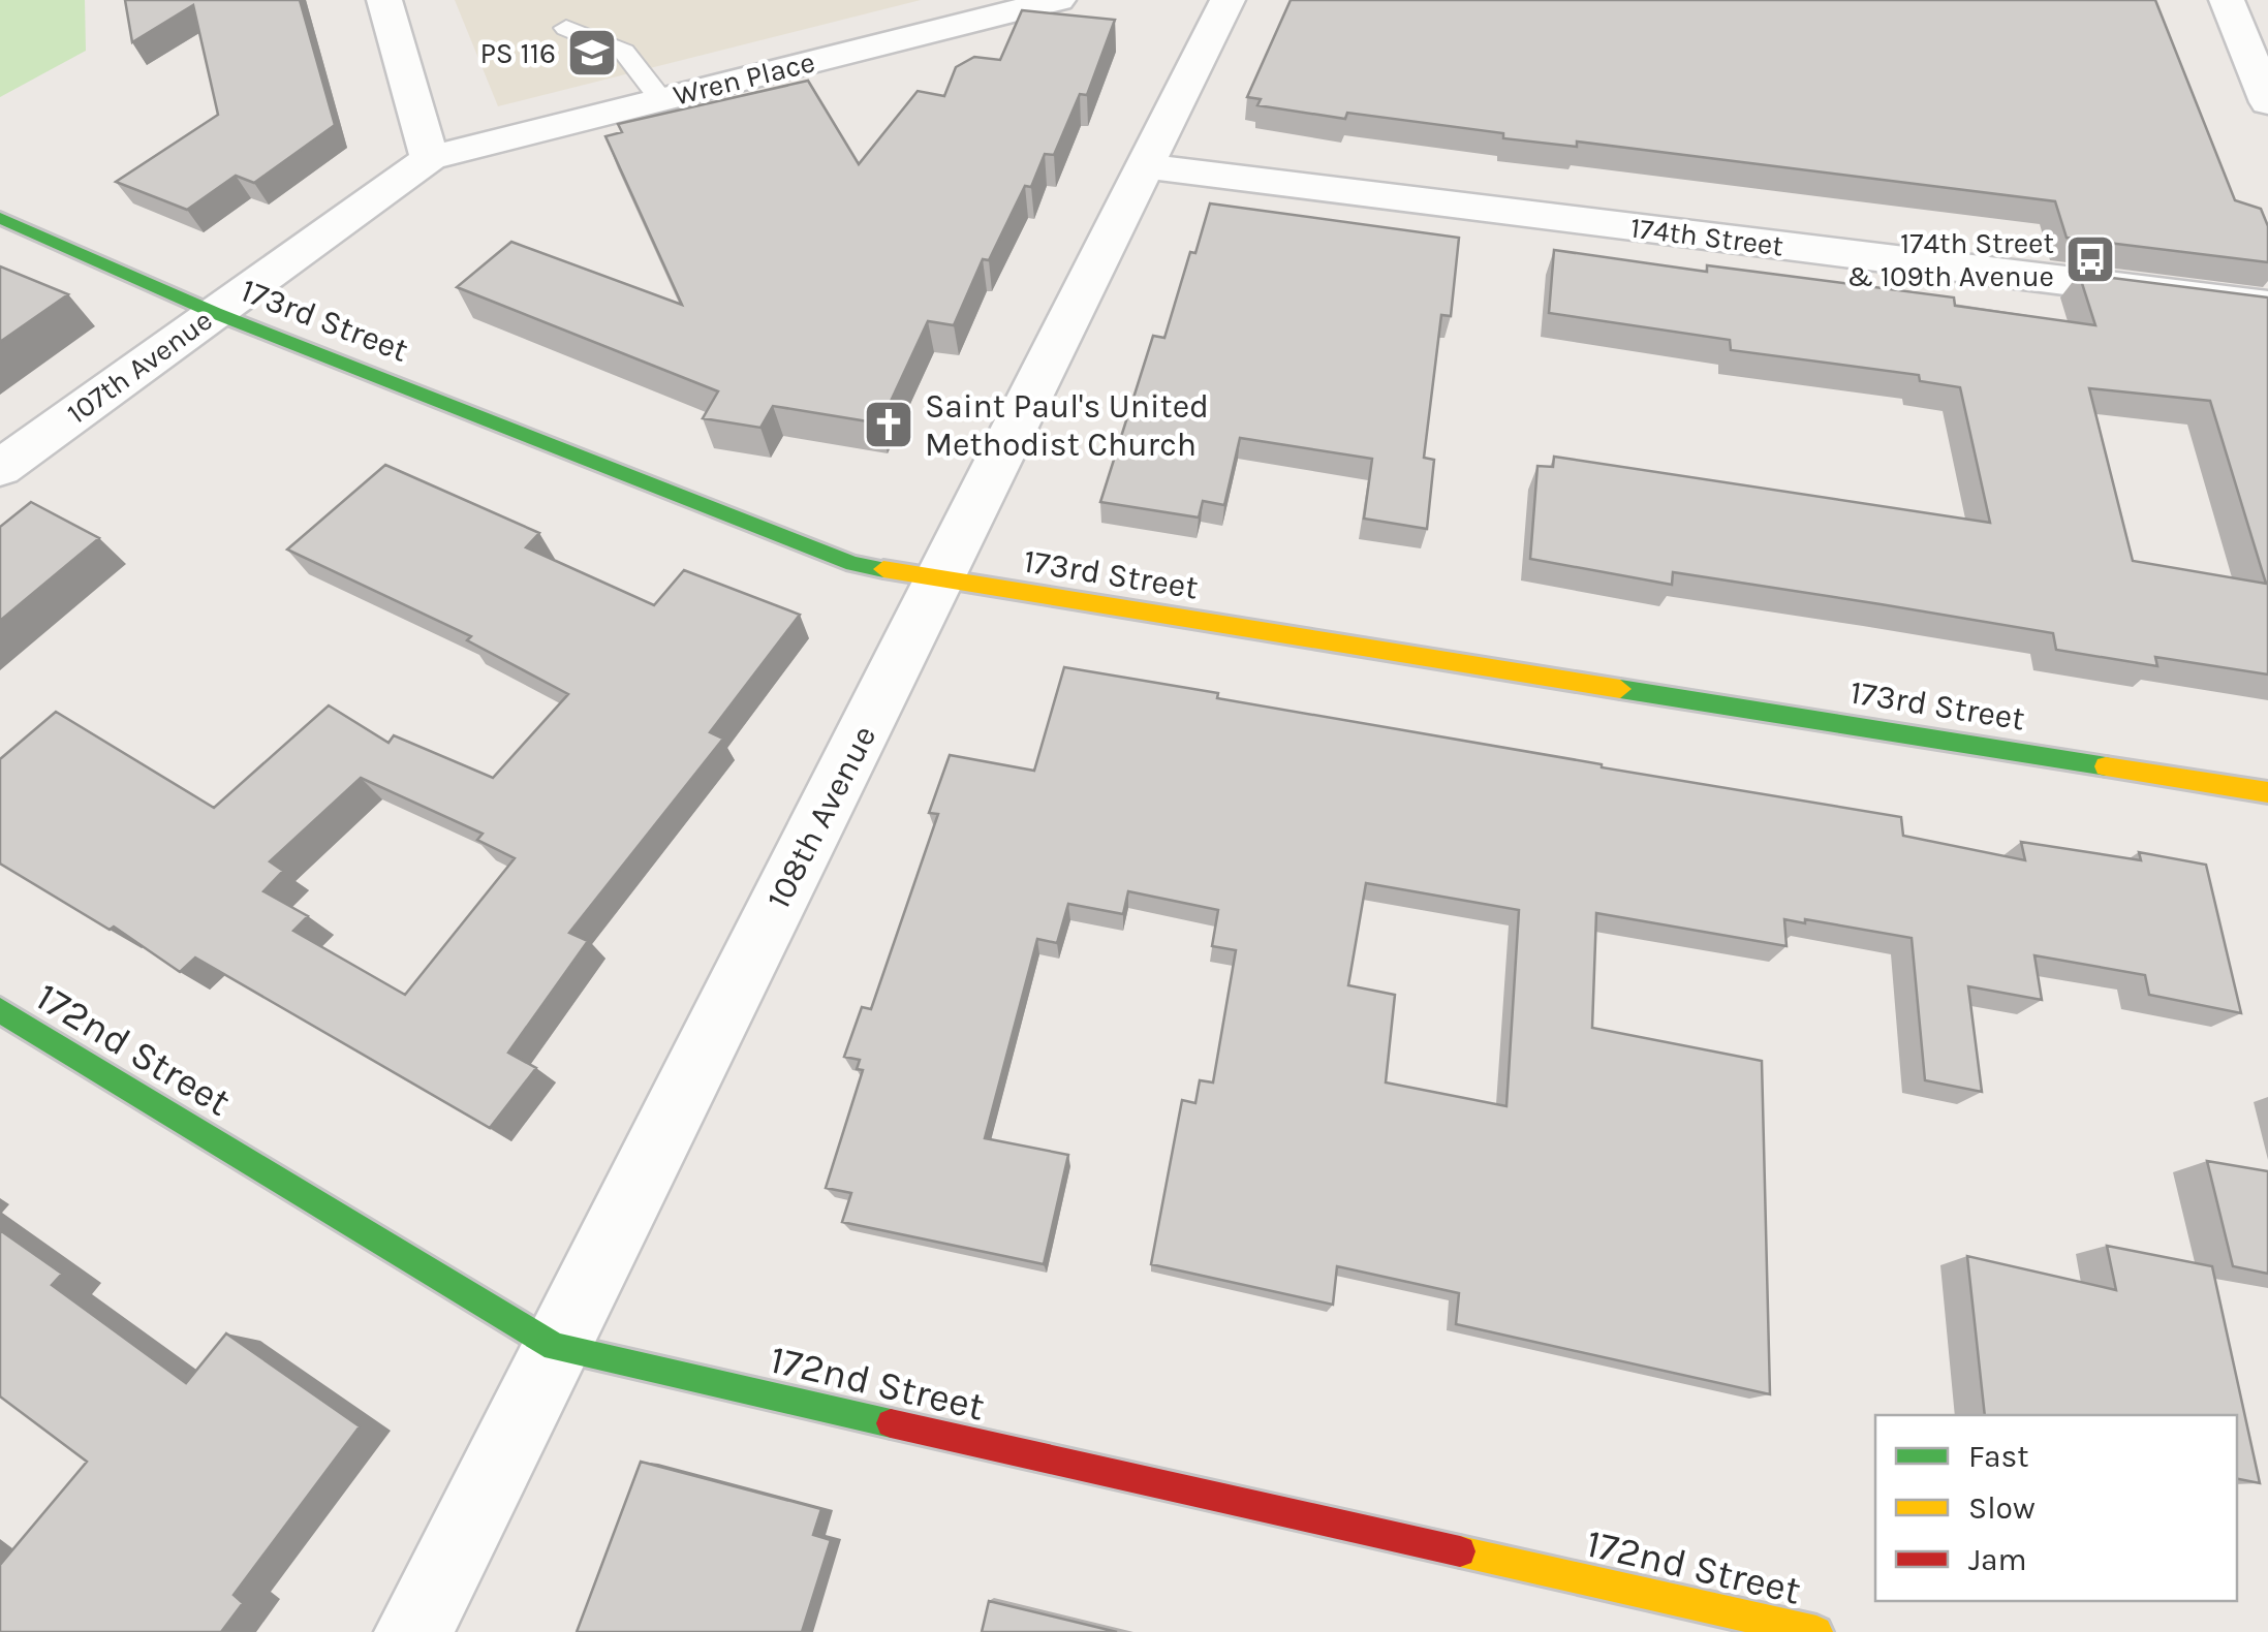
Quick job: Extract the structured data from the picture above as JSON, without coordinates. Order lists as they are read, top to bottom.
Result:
{
  "streets": {
    "street": [
      "Wren Place",
      "174th Street",
      "173rd Street",
      "107th Avenue",
      "108th Avenue",
      "172nd Street"
    ]
  },
  "crossings": [
    ["Wren Place", "107th Avenue"],
    ["174th Street", "108th Avenue"],
    ["173rd Street", "107th Avenue"],
    ["173rd Street", "108th Avenue"],
    ["108th Avenue", "172nd Street"]
  ],
  "places": {
    "school or university": ["PS 116"],
    "bus stop": ["174th Street & 109th Avenue"],
    "church": ["Saint Paul's United Methodist Church"]
  },
  "legend": ["Fast", "Slow", "Jam"]
}
